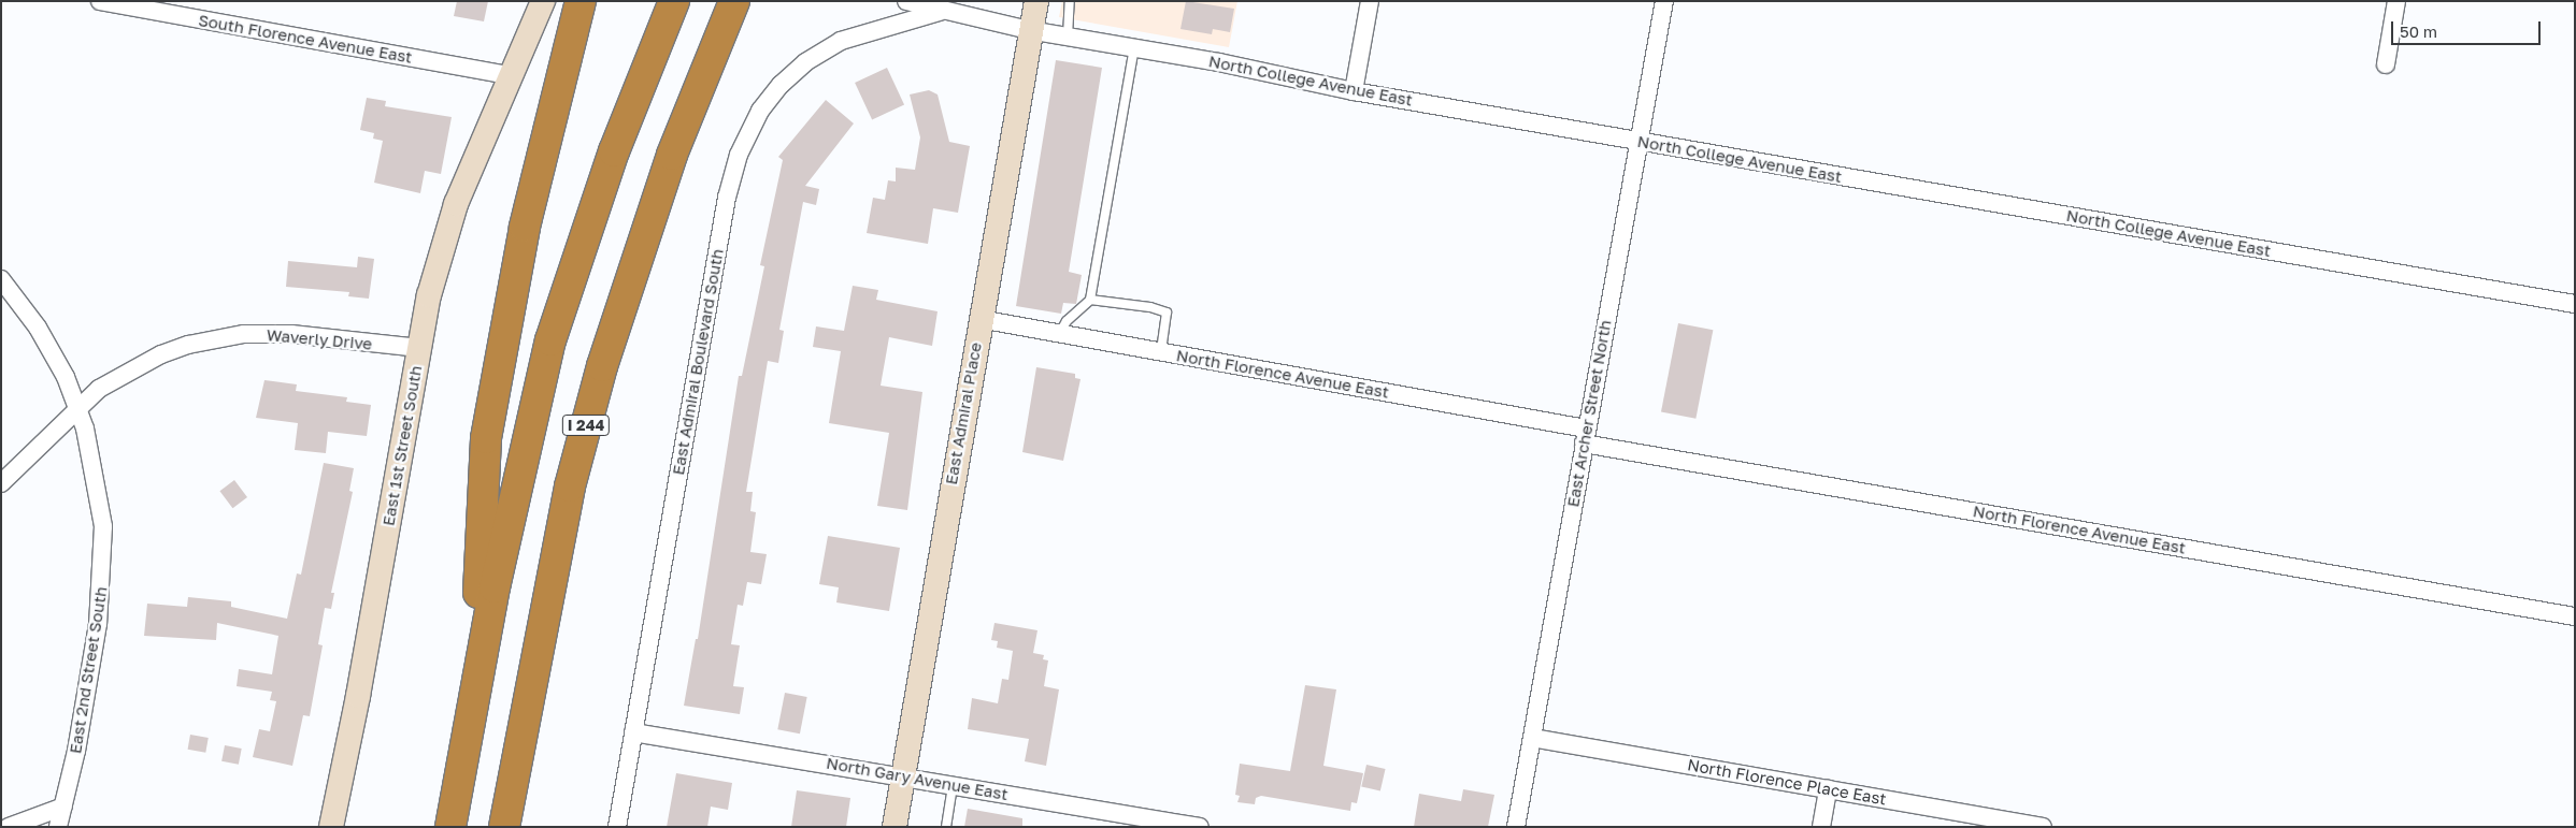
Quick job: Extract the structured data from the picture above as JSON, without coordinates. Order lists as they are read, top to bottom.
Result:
{
  "streets": {
    "highway": ["I 244"],
    "main road": ["East Admiral Place", "East 1st Street South"],
    "street": [
      "South Florence Avenue East",
      "North College Avenue East",
      "Waverly Drive",
      "East Admiral Boulevard South",
      "North Florence Avenue East",
      "East Archer Street North",
      "East 2nd Street South",
      "North Gary Avenue East",
      "North Florence Place East"
    ]
  },
  "crossings": [
    ["South Florence Avenue East", "East 1st Street South"],
    ["North College Avenue East", "East Admiral Boulevard South"],
    ["North College Avenue East", "East Admiral Place"],
    ["North College Avenue East", "East Archer Street North"],
    ["Waverly Drive", "East 1st Street South"],
    ["Waverly Drive", "East 2nd Street South"],
    ["East Admiral Boulevard South", "North Gary Avenue East"],
    ["North Florence Avenue East", "East Admiral Place"],
    ["North Florence Avenue East", "East Archer Street North"],
    ["East Admiral Place", "North Gary Avenue East"],
    ["East Archer Street North", "North Florence Place East"]
  ],
  "scale_bar": "50 m"
}
